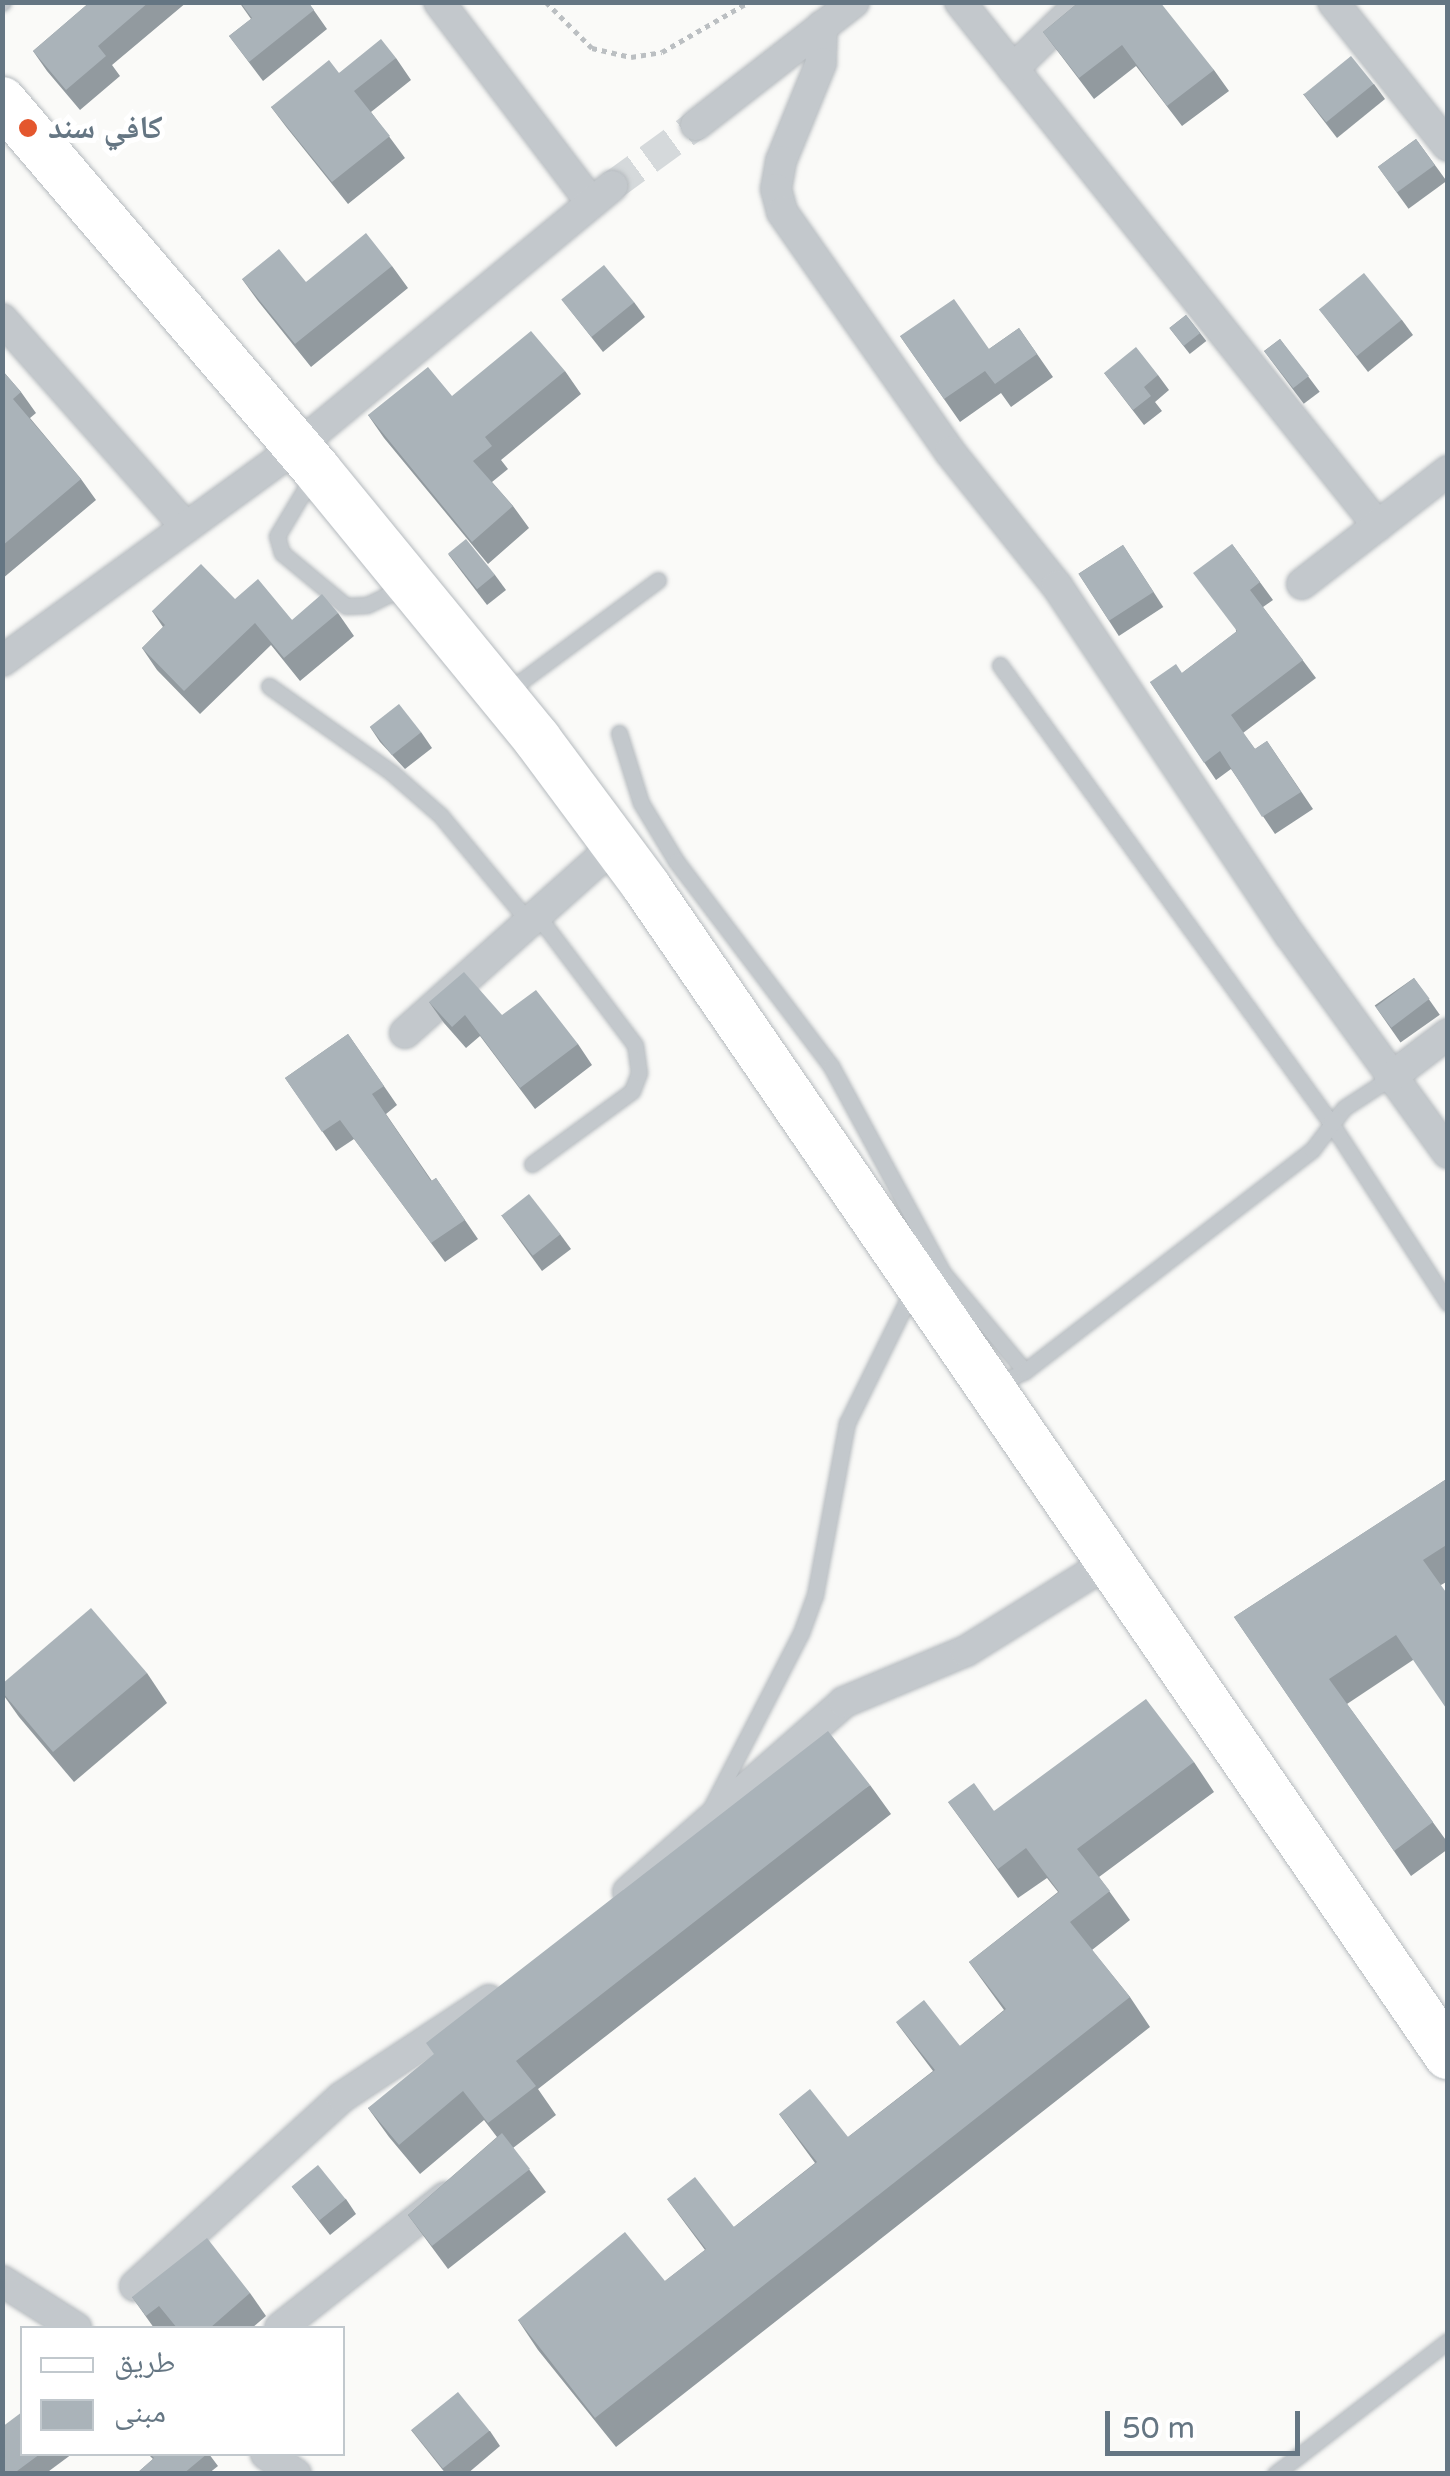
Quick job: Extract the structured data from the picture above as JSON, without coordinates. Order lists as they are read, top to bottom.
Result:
{
  "places": ["كافي سند"],
  "legend": ["طريق", "مبنى"],
  "scale_bar": "50 m"
}
